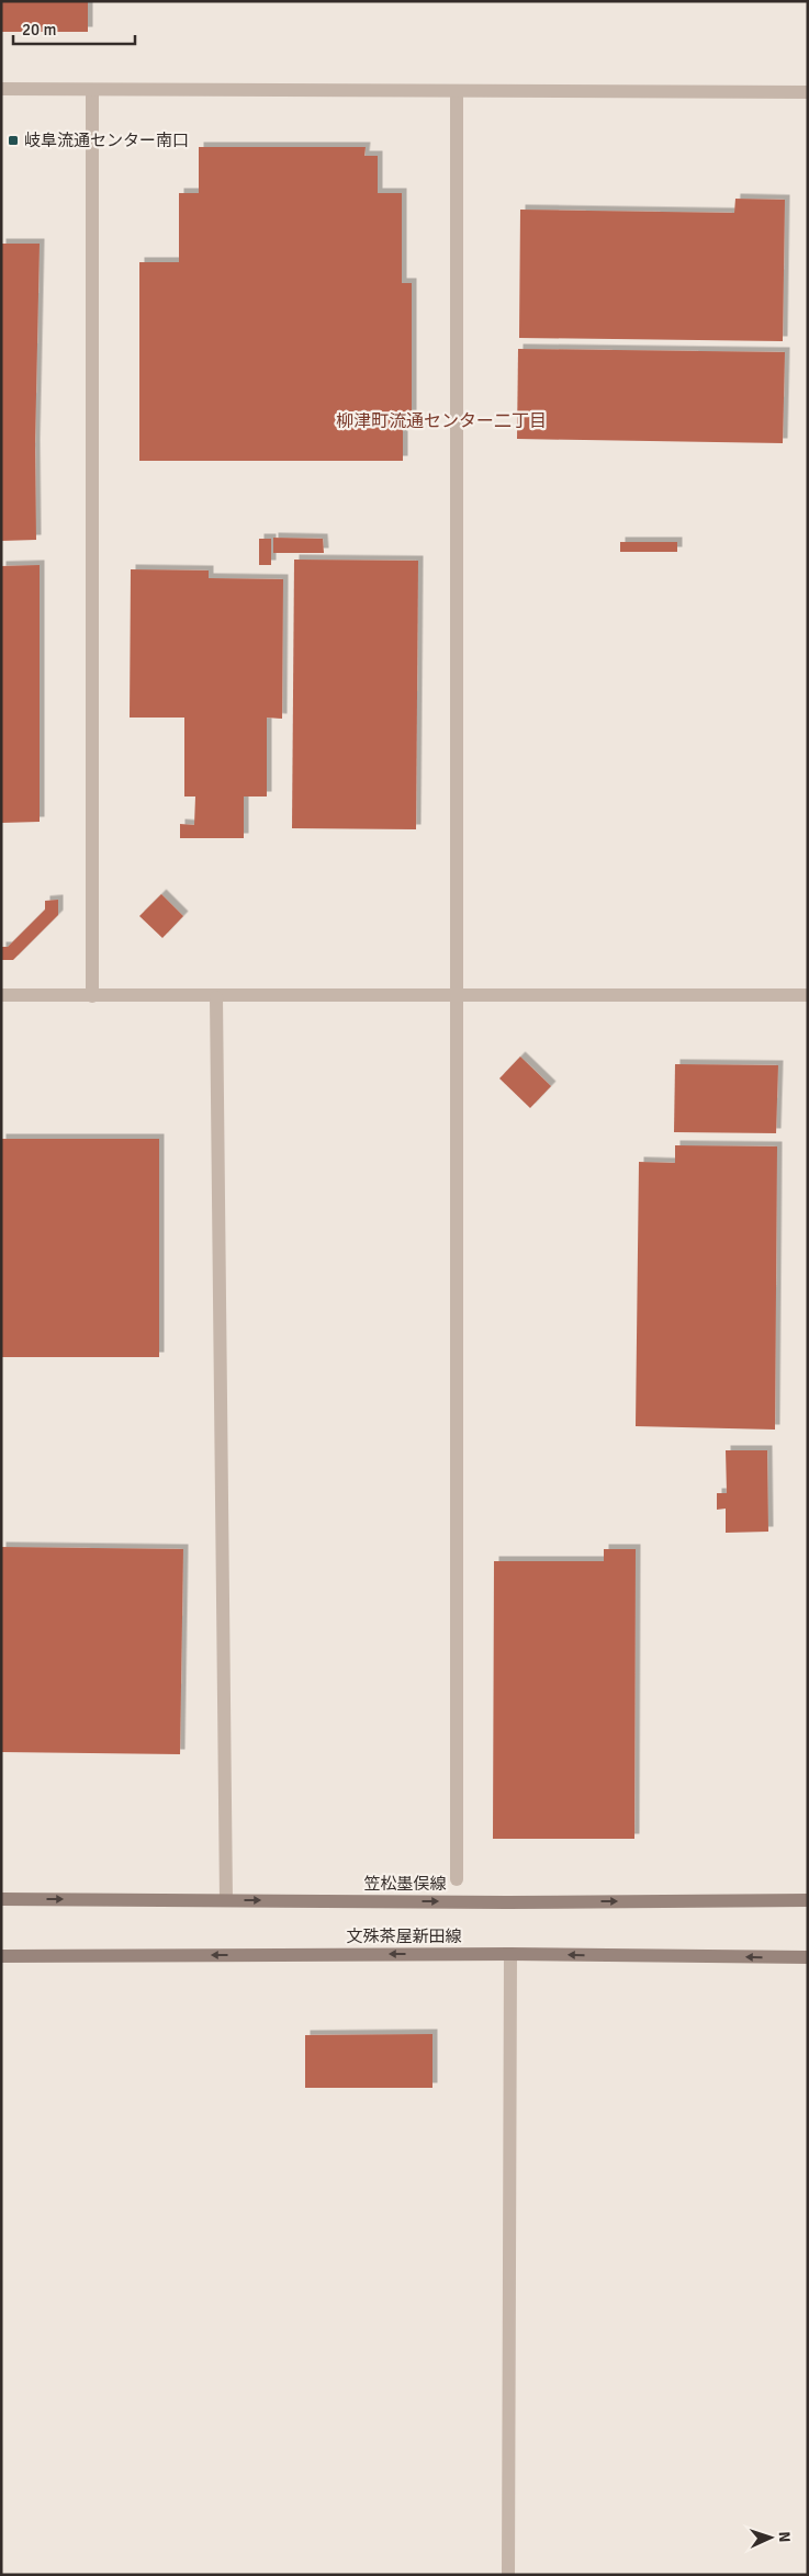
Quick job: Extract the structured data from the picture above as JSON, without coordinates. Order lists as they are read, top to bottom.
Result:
{
  "streets": {
    "main road": ["笠松墨俣線", "文殊茶屋新田線"]
  },
  "one_way": ["笠松墨俣線", "文殊茶屋新田線"],
  "districts": ["柳津町流通センター二丁目"],
  "places": {
    "transit": ["岐阜流通センター南口"]
  },
  "scale_bar": "20 m",
  "north": "right"
}
